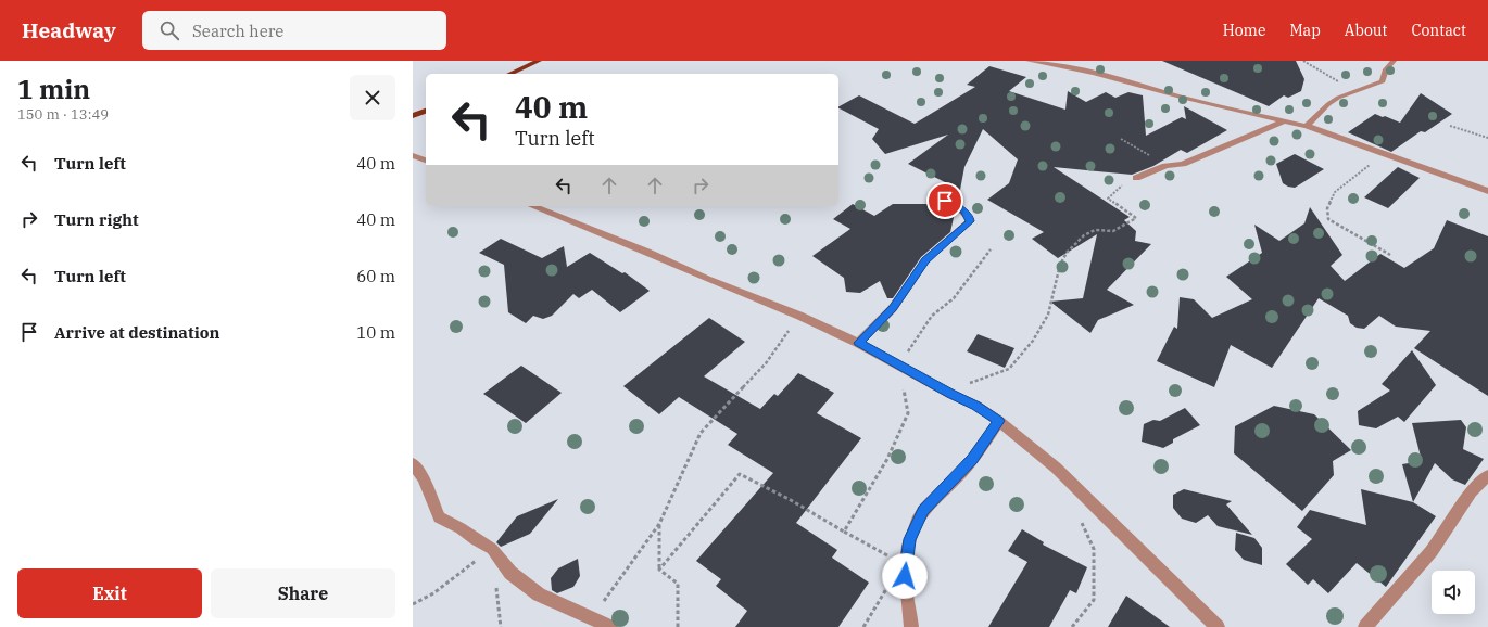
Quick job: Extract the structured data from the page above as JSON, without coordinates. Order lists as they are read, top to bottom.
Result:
{
  "page": {
    "header": "Headway",
    "search": "Search here",
    "nav": [
      "Home",
      "Map",
      "About",
      "Contact"
    ],
    "heading": ["1 min", "150 m · 13:49"],
    "turn": ["40 m", "Turn left"],
    "list": [
      {
        "name": "Turn left",
        "value": "40 m"
      },
      {
        "name": "Turn right",
        "value": "40 m"
      },
      {
        "name": "Turn left",
        "value": "60 m"
      },
      {
        "name": "Arrive at destination",
        "value": "10 m"
      }
    ],
    "buttons": ["Exit", "Share"]
  }
}
